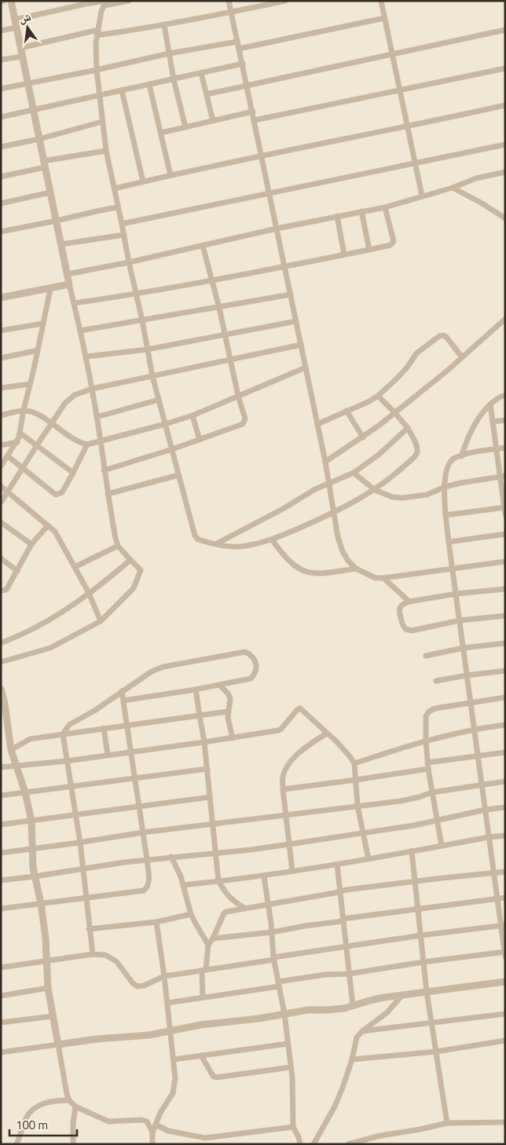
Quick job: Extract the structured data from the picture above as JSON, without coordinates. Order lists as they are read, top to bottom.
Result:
{
  "scale_bar": "100 m",
  "north": "top"
}
